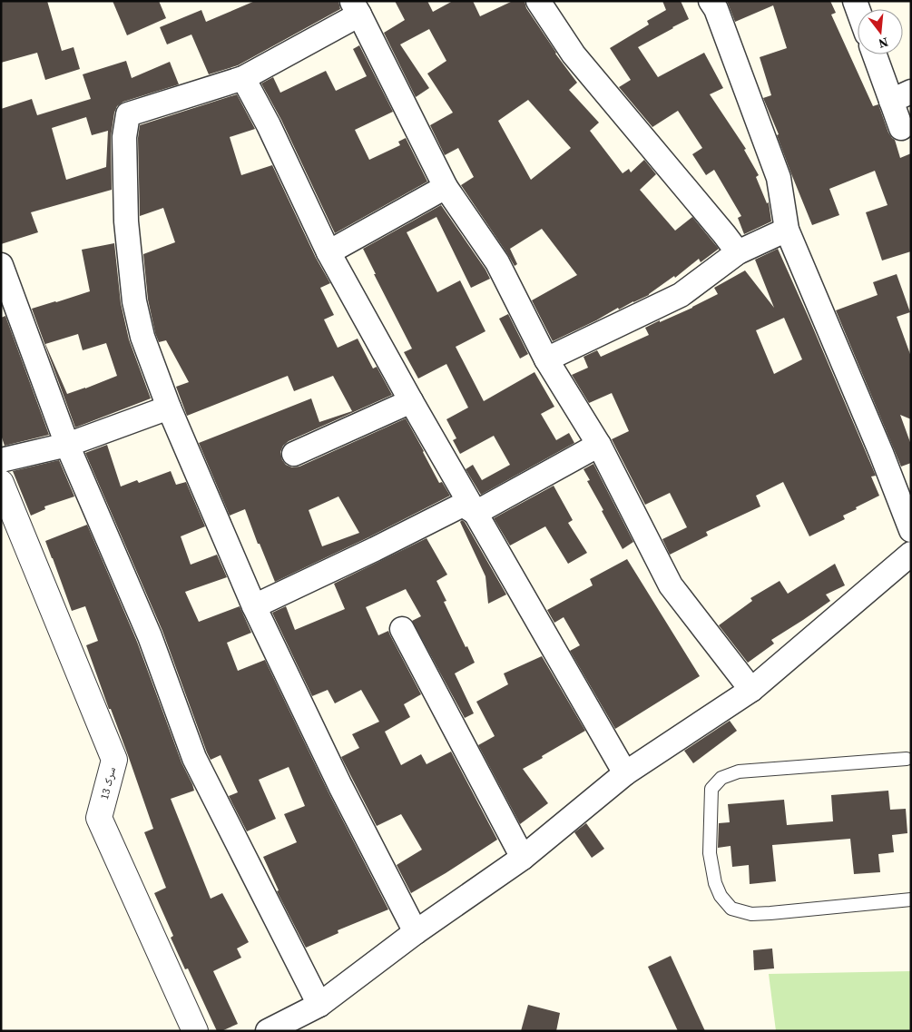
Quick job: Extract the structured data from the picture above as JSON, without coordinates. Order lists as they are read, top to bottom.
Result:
{
  "streets": {
    "street": ["سرک 13"]
  },
  "north": "bottom"
}
